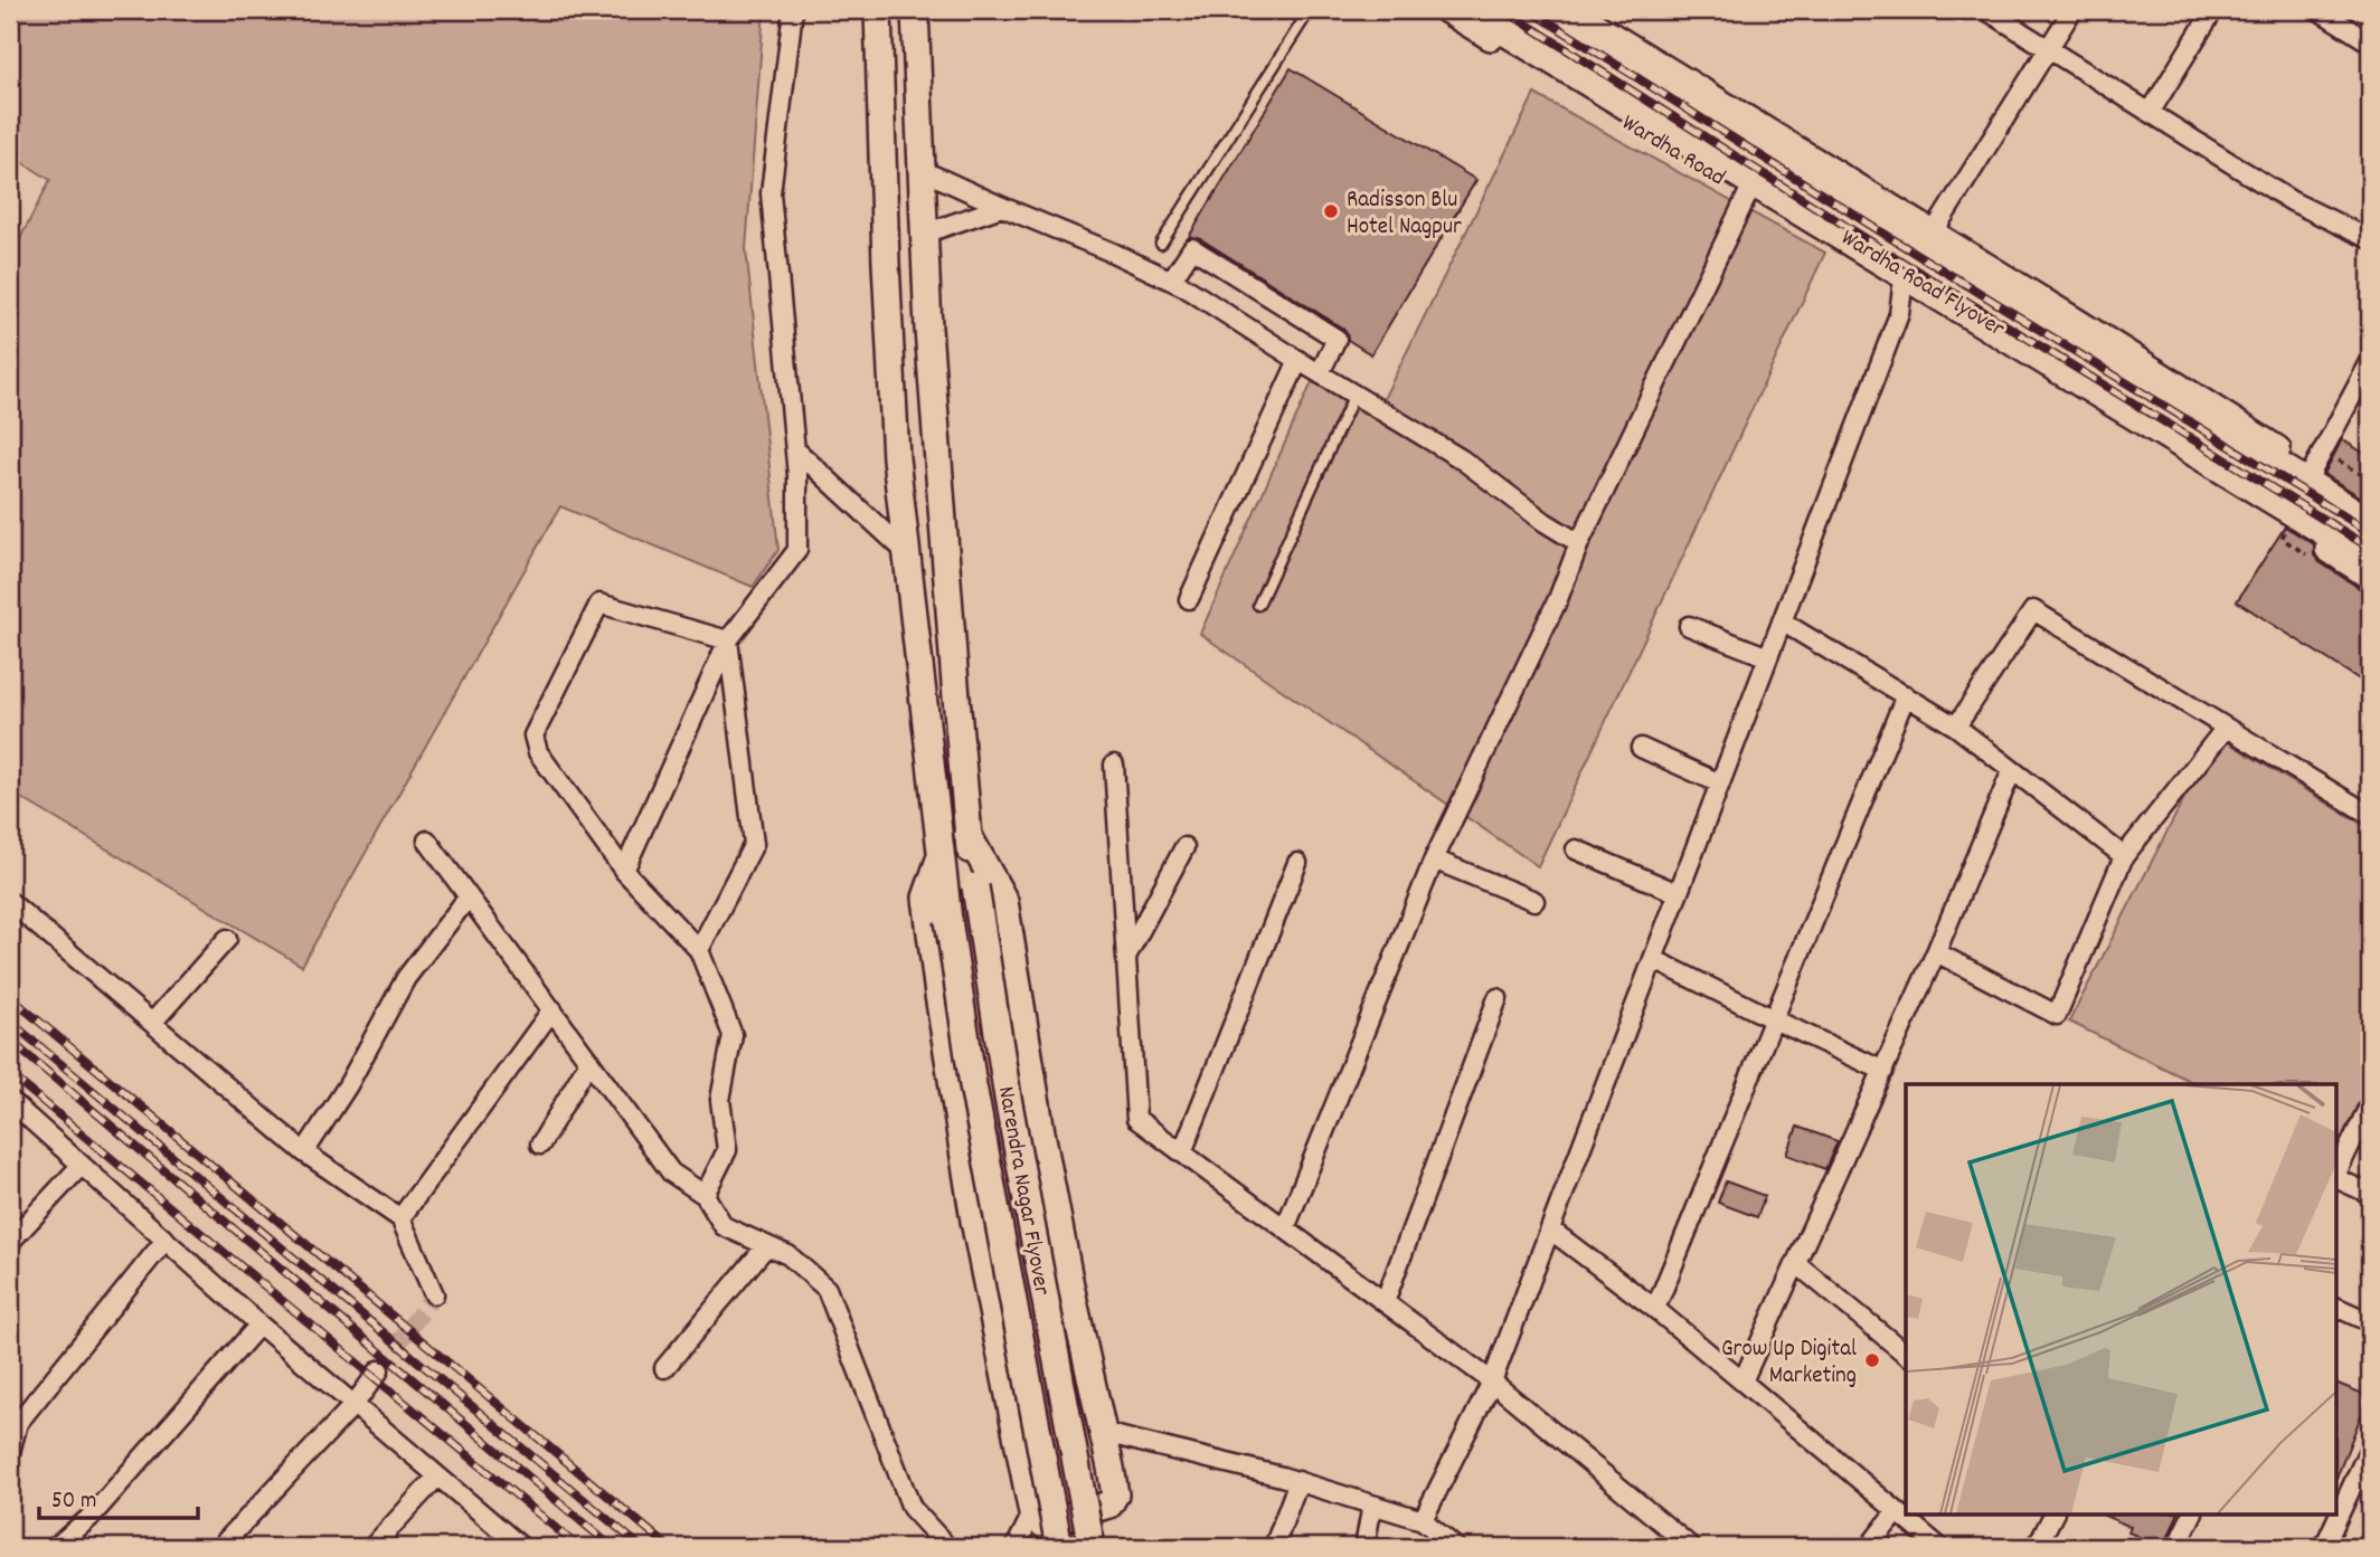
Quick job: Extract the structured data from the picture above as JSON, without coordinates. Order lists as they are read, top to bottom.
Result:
{
  "streets": {
    "highway": ["Wardha Road Flyover"],
    "street": ["Wardha Road", "Narendra Nagar Flyover"]
  },
  "places": ["Radisson Blu Hotel Nagpur", "Grow Up Digital Marketing"],
  "scale_bar": "50 m"
}
